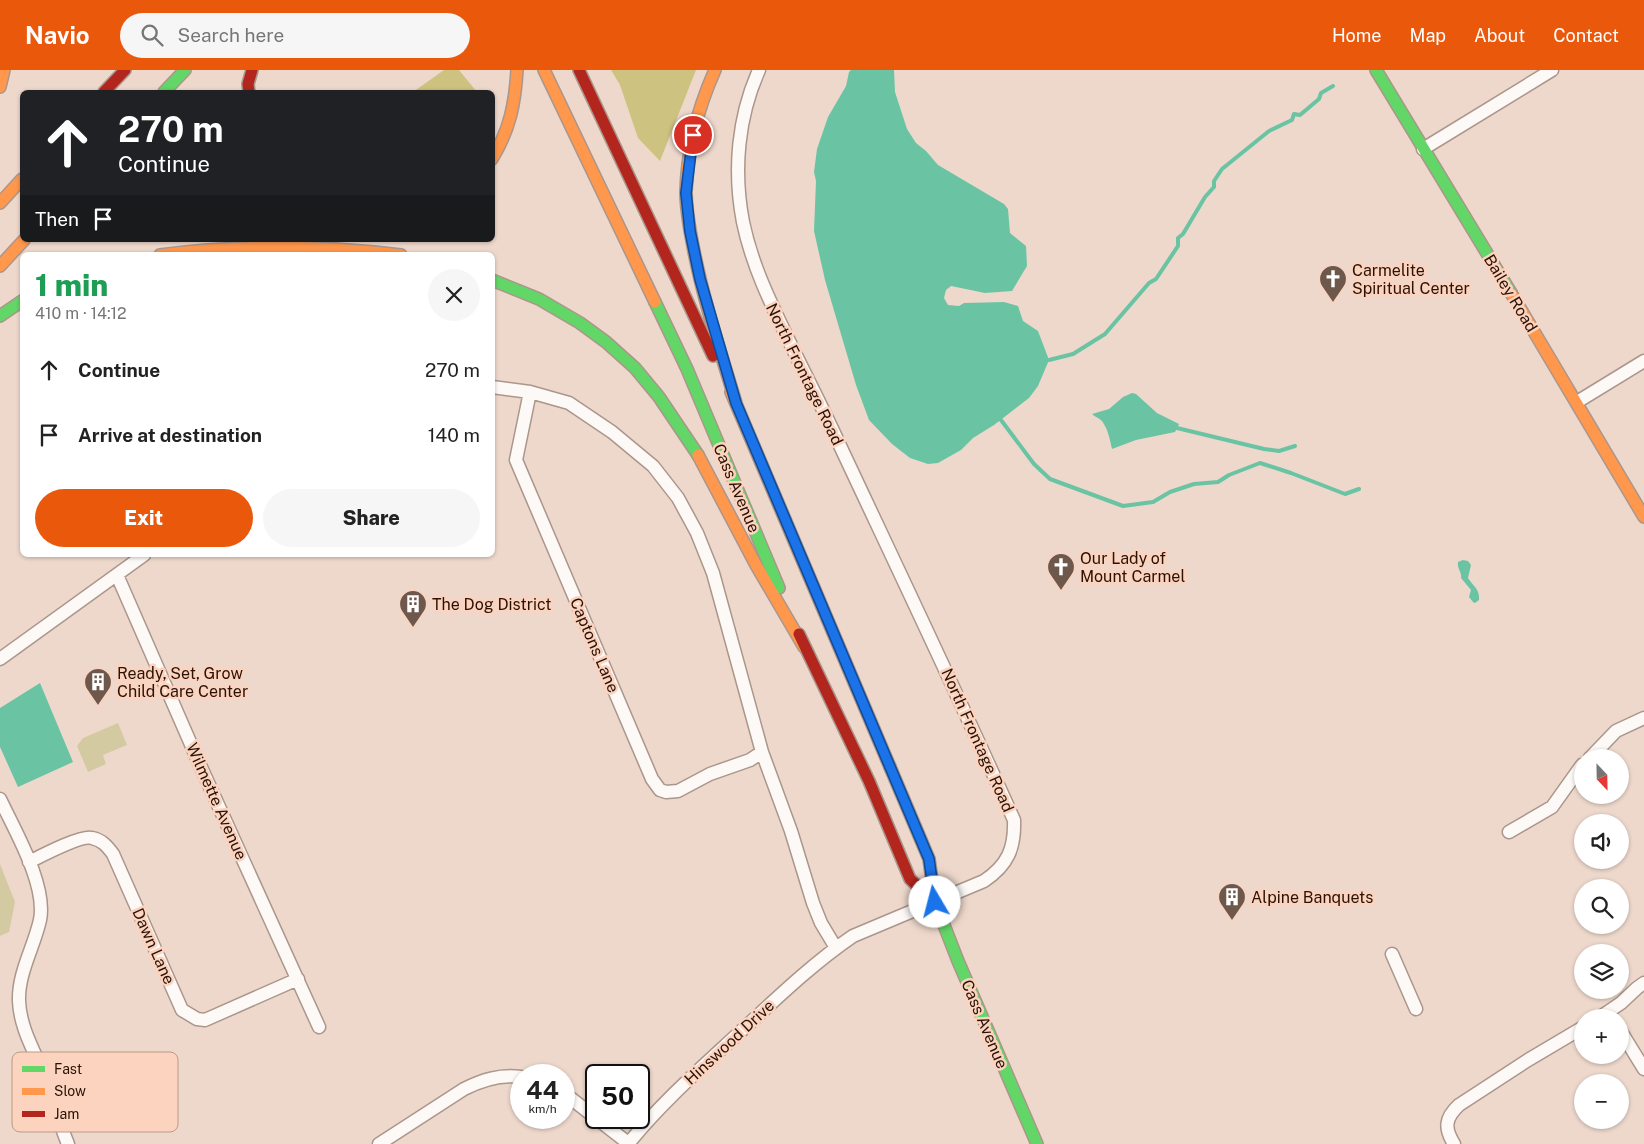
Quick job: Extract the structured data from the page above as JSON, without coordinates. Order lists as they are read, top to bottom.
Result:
{
  "streets": {
    "main road": ["Bailey Road", "Cass Avenue"],
    "street": [
      "North Frontage Road",
      "Captons Lane",
      "Wilmette Avenue",
      "Dawn Lane",
      "Hinswood Drive"
    ]
  },
  "crossings": [
    ["North Frontage Road", "Cass Avenue"],
    ["North Frontage Road", "Hinswood Drive"],
    ["Wilmette Avenue", "Dawn Lane"]
  ],
  "places": {
    "church": ["Carmelite Spiritual Center", "Our Lady of Mount Carmel"],
    "building": ["The Dog District", "Ready, Set, Grow Child Care Center", "Alpine Banquets"]
  },
  "legend": ["Fast", "Slow", "Jam"],
  "north": "bottom",
  "page": {
    "header": "Navio",
    "search": "Search here",
    "nav": [
      "Home",
      "Map",
      "About",
      "Contact"
    ],
    "turn": ["270 m", "Continue"],
    "then": "Then",
    "heading": ["1 min", "410 m · 14:12"],
    "list": [
      {
        "name": "Continue",
        "value": "270 m"
      },
      {
        "name": "Arrive at destination",
        "value": "140 m"
      }
    ],
    "buttons": ["Exit", "Share"],
    "map_buttons": ["+", "−"],
    "speed": "44 km/h",
    "limit": "50"
  }
}
